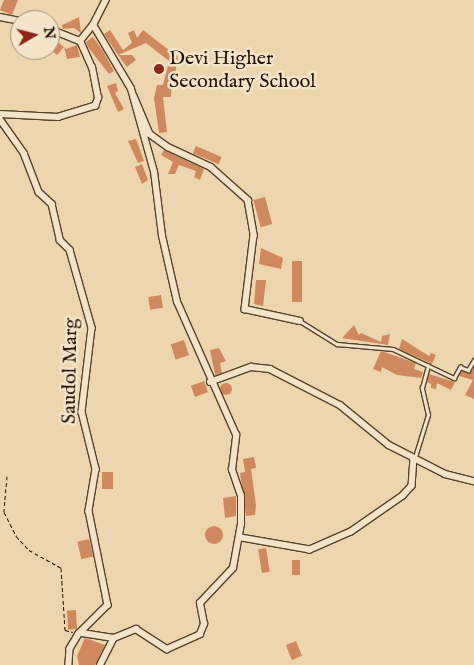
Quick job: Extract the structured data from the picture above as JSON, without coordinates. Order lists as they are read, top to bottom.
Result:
{
  "streets": {
    "street": ["Saudol Marg"]
  },
  "places": ["Devi Higher Secondary School"],
  "north": "right"
}
